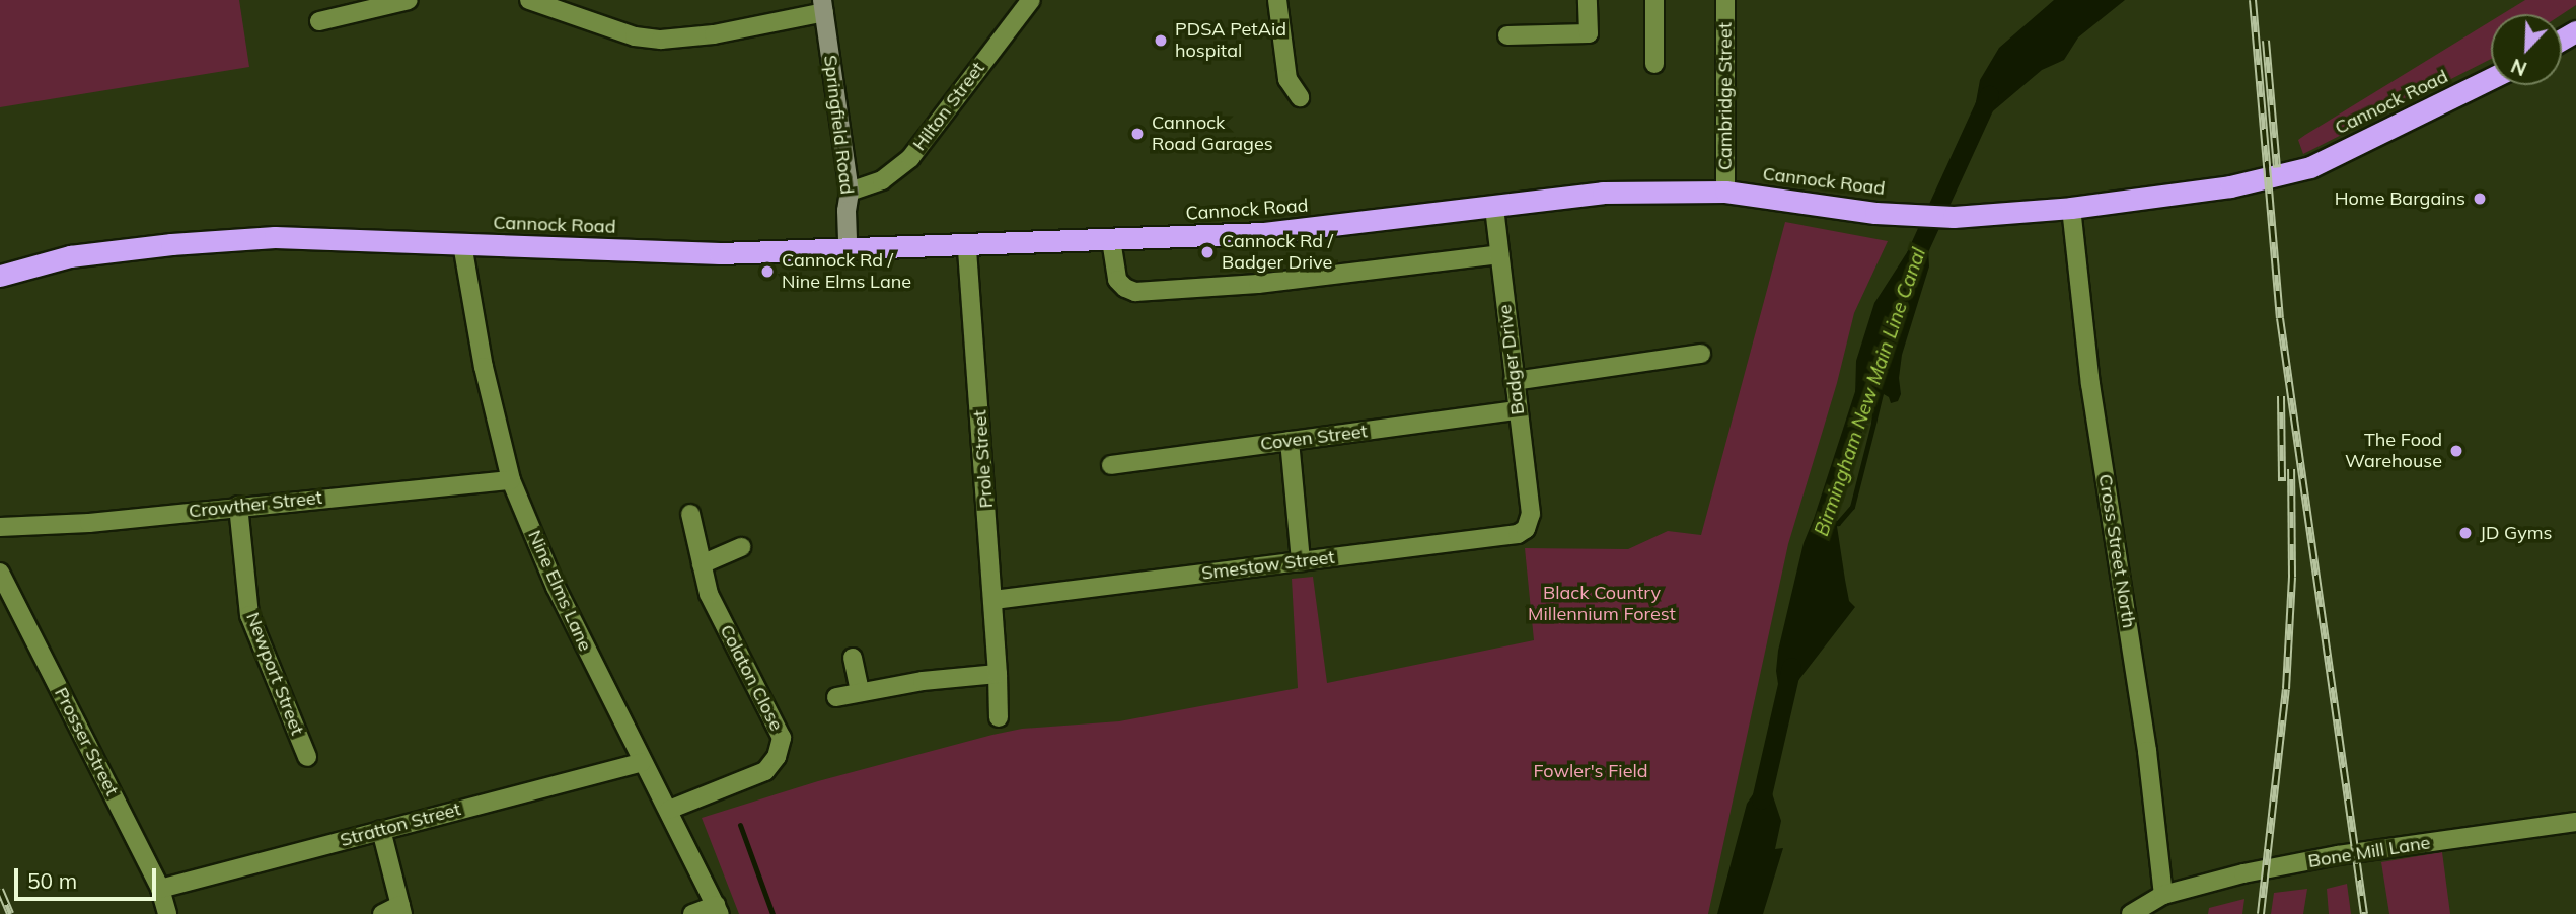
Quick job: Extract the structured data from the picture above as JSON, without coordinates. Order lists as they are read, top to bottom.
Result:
{
  "streets": {
    "highway": ["Cannock Road"],
    "street": [
      "Cambridge Street",
      "Hilton Street",
      "Springfield Road",
      "Badger Drive",
      "Coven Street",
      "Prole Street",
      "Crowther Street",
      "Cross Street North",
      "Smestow Street",
      "Nine Elms Lane",
      "Newport Street",
      "Colaton Close",
      "Prosser Street",
      "Stratton Street",
      "Bone Mill Lane"
    ]
  },
  "crossings": [
    ["Cambridge Street", "Cannock Road"],
    ["Cannock Road", "Springfield Road"],
    ["Cannock Road", "Badger Drive"],
    ["Cannock Road", "Prole Street"],
    ["Cannock Road", "Cross Street North"],
    ["Cannock Road", "Nine Elms Lane"],
    ["Hilton Street", "Springfield Road"],
    ["Badger Drive", "Coven Street"],
    ["Badger Drive", "Smestow Street"],
    ["Prole Street", "Smestow Street"],
    ["Crowther Street", "Nine Elms Lane"],
    ["Crowther Street", "Newport Street"],
    ["Cross Street North", "Bone Mill Lane"],
    ["Nine Elms Lane", "Colaton Close"],
    ["Nine Elms Lane", "Stratton Street"],
    ["Prosser Street", "Stratton Street"]
  ],
  "water": ["Birmingham New Main Line Canal"],
  "parks": ["Black Country Millennium Forest", "Fowler's Field"],
  "places": [
    "PDSA PetAid hospital",
    "Cannock Road Garages",
    "Home Bargains",
    "Cannock Rd / Badger Drive",
    "Cannock Rd / Nine Elms Lane",
    "The Food Warehouse",
    "JD Gyms"
  ],
  "scale_bar": "50 m",
  "north": "bottom left"
}
